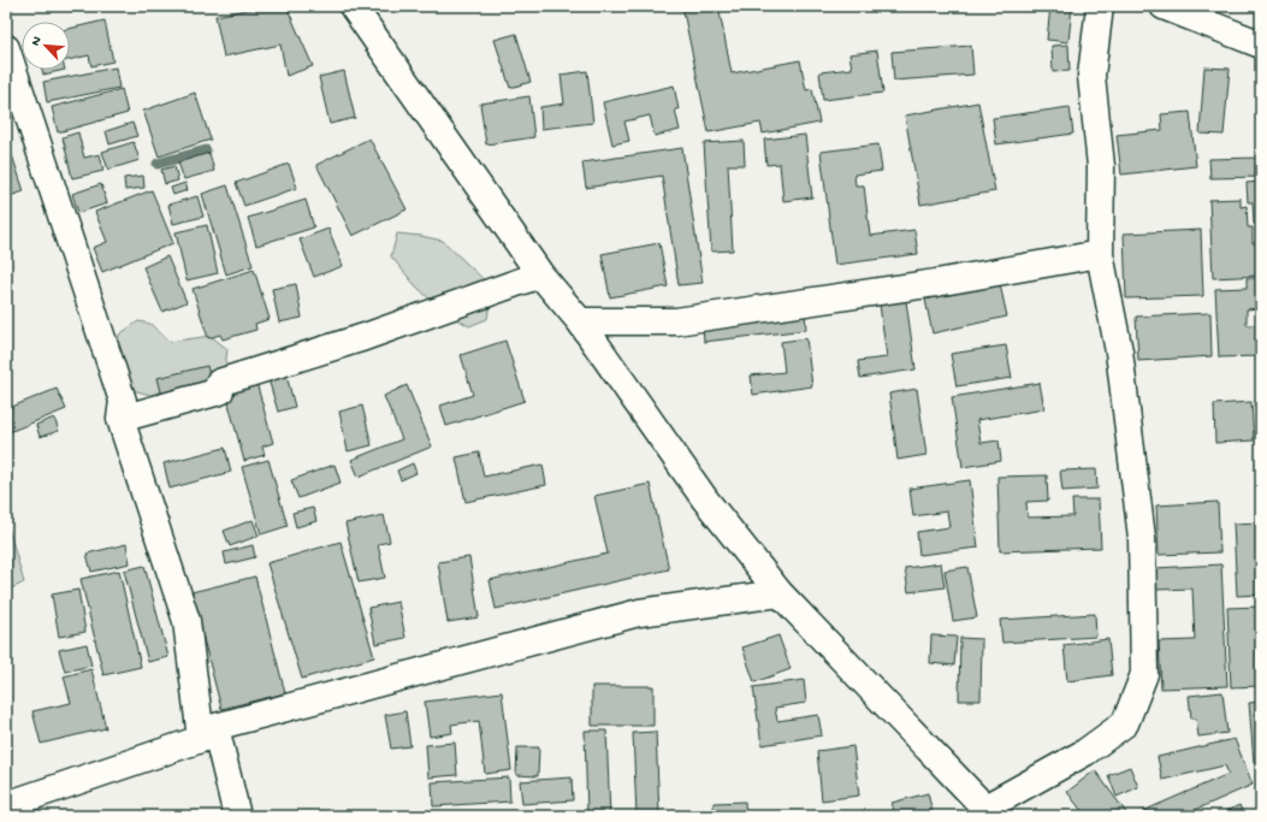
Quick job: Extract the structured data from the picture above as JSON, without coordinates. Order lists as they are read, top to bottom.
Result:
{
  "north": "top left"
}
